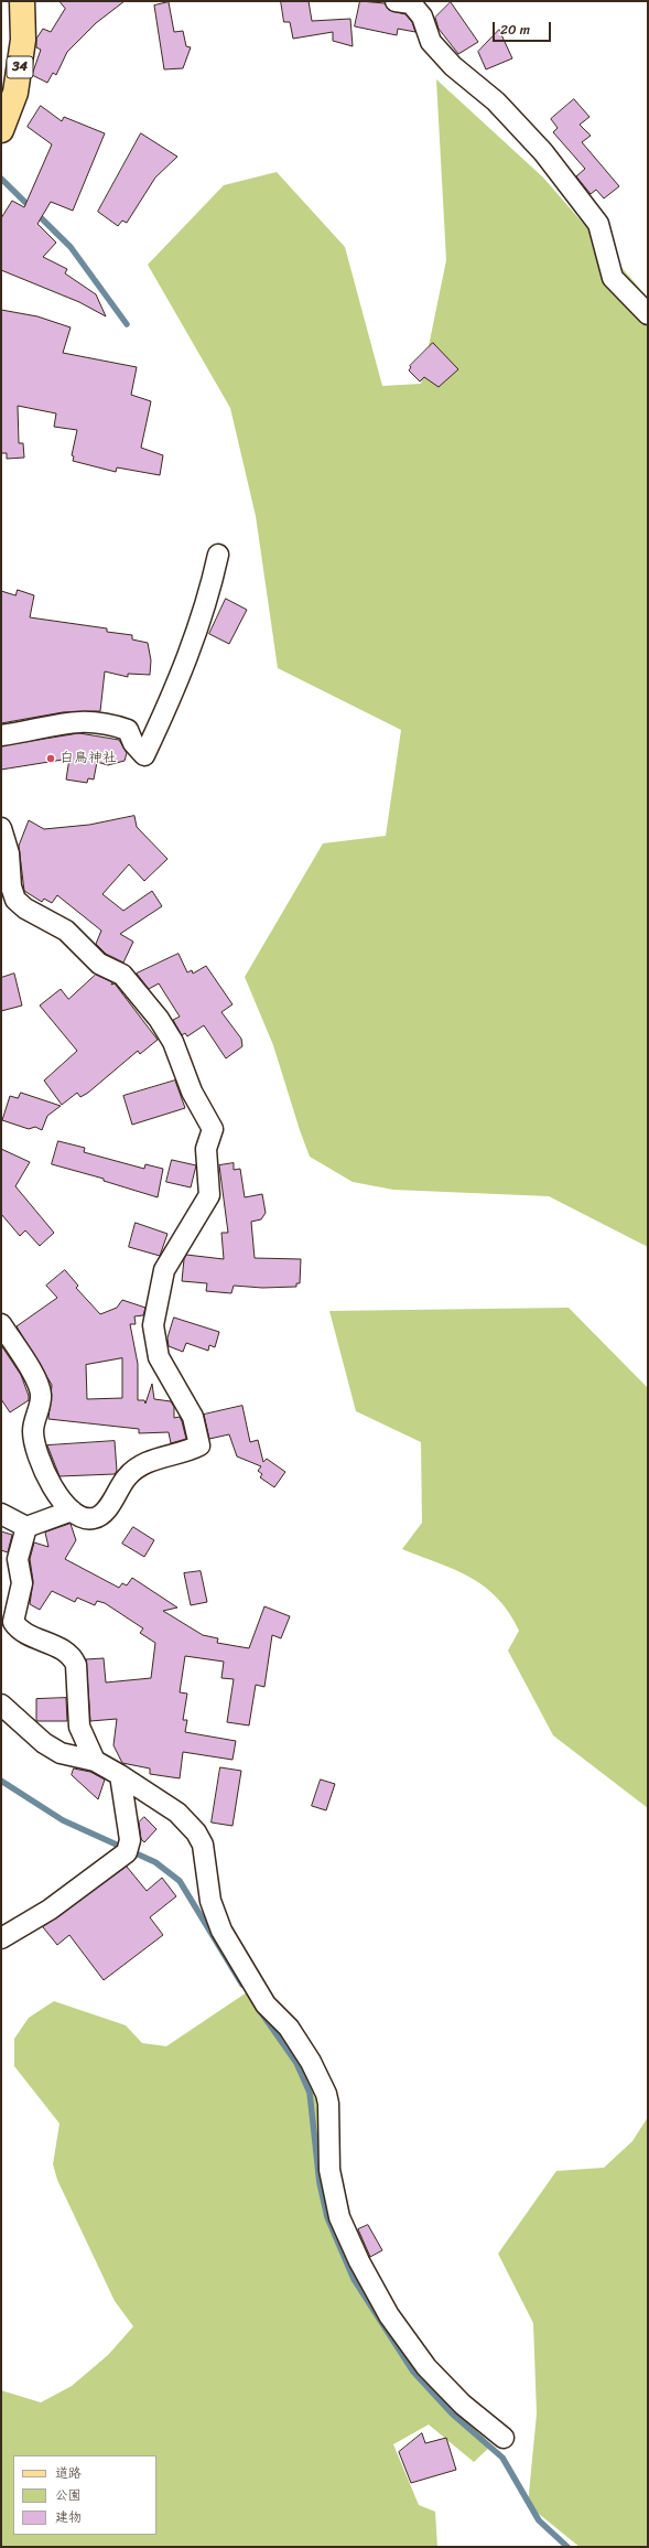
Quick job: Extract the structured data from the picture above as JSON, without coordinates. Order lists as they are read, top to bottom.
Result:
{
  "streets": {
    "main road": ["34"]
  },
  "places": ["白鳥神社"],
  "legend": ["道路", "公園", "建物"],
  "scale_bar": "20 m"
}
